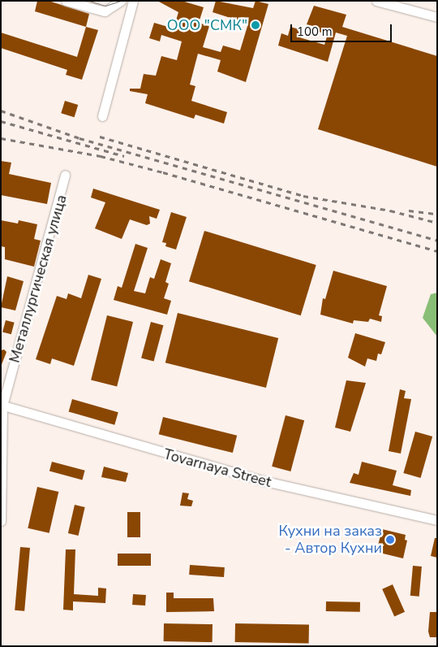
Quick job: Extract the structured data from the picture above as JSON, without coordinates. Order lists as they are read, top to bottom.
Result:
{
  "streets": {
    "street": ["Металлургическая улица", "Tovarnaya Street"]
  },
  "crossings": [
    ["Металлургическая улица", "Tovarnaya Street"]
  ],
  "places": ["ООО \"СМК\"", "Кухни на заказ - Автор Кухни"],
  "scale_bar": "100 m"
}
